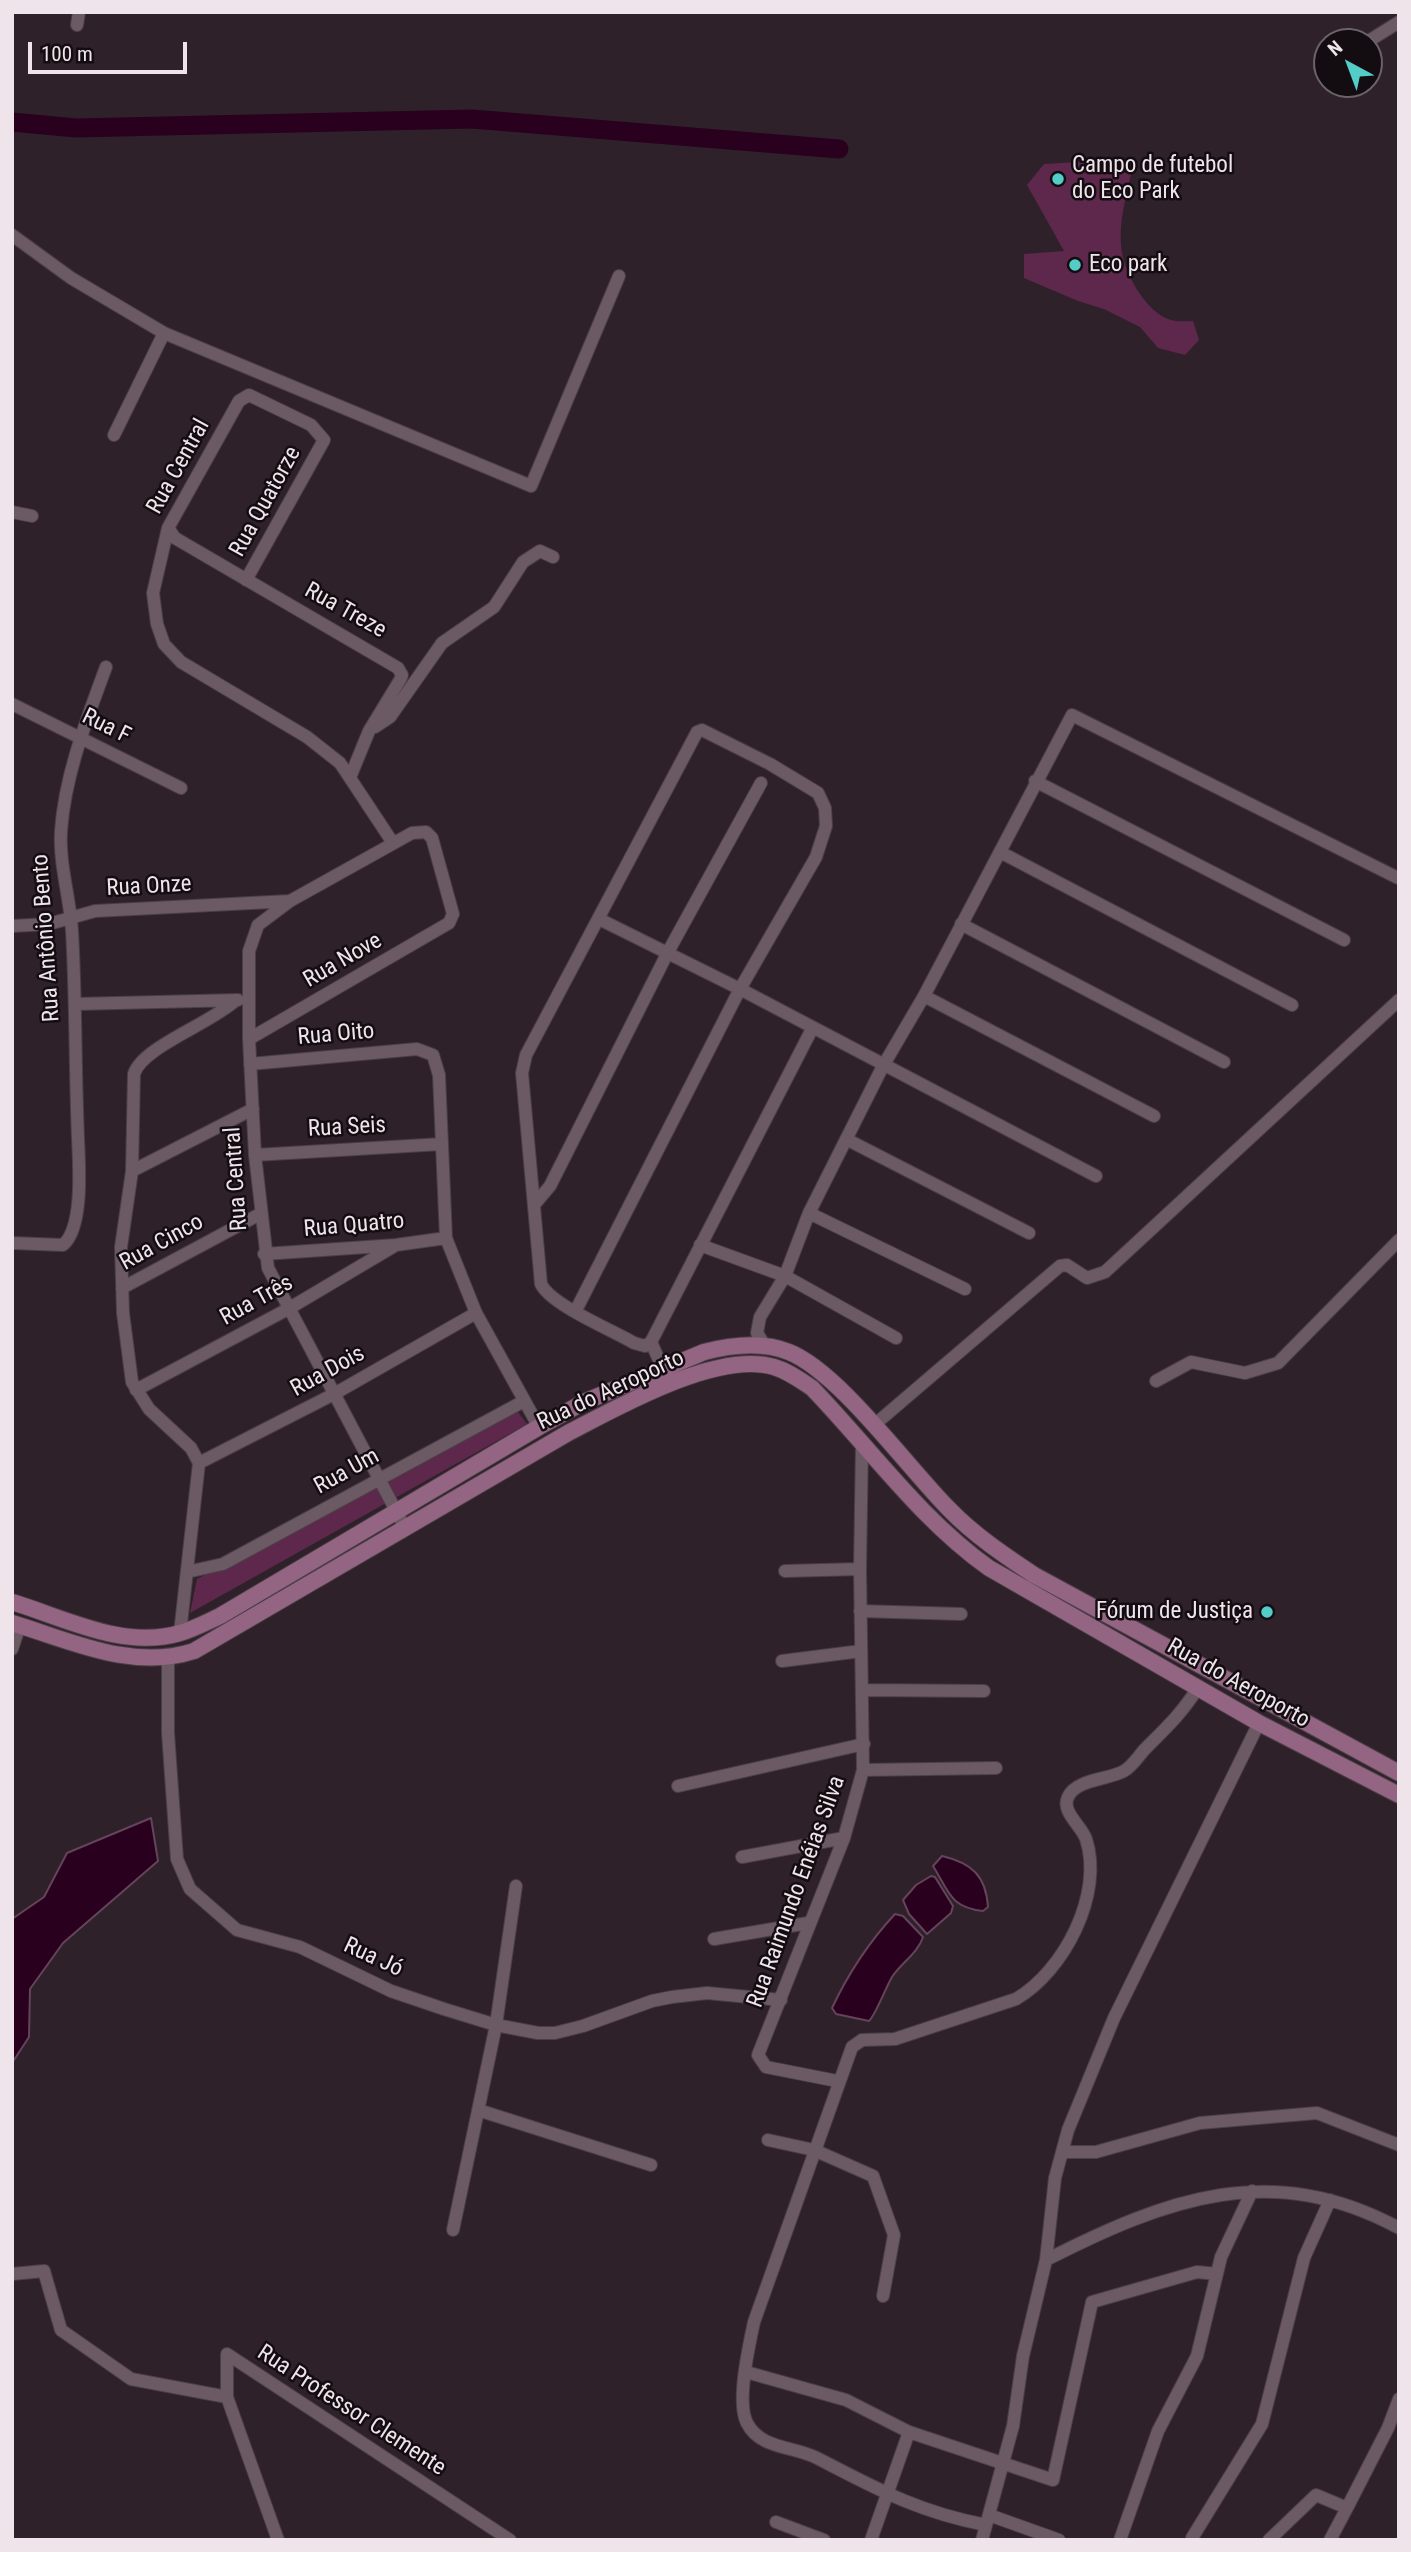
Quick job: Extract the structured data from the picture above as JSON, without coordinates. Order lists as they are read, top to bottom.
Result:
{
  "streets": {
    "main road": ["Rua do Aeroporto"],
    "street": [
      "Rua Central",
      "Rua Quatorze",
      "Rua Treze",
      "Rua F",
      "Rua Onze",
      "Rua Antônio Bento",
      "Rua Nove",
      "Rua Oito",
      "Rua Seis",
      "Rua Quatro",
      "Rua Cinco",
      "Rua Três",
      "Rua Dois",
      "Rua Um",
      "Rua Raimundo Enéias Silva",
      "Rua Jó",
      "Rua Professor Clemente"
    ]
  },
  "crossings": [
    ["Rua Central", "Rua Quatorze"],
    ["Rua Central", "Rua Treze"],
    ["Rua Central", "Rua Onze"],
    ["Rua Central", "Rua Nove"],
    ["Rua Central", "Rua Oito"],
    ["Rua Central", "Rua Seis"],
    ["Rua Central", "Rua Quatro"],
    ["Rua Central", "Rua Cinco"],
    ["Rua Central", "Rua Três"],
    ["Rua Central", "Rua Dois"],
    ["Rua Central", "Rua do Aeroporto"],
    ["Rua Central", "Rua Um"],
    ["Rua Quatorze", "Rua Treze"],
    ["Rua F", "Rua Antônio Bento"],
    ["Rua Onze", "Rua Antônio Bento"],
    ["Rua Oito", "Rua Seis"],
    ["Rua Quatro", "Rua Três"],
    ["Rua do Aeroporto", "Rua Raimundo Enéias Silva"],
    ["Rua do Aeroporto", "Rua Jó"],
    ["Rua Raimundo Enéias Silva", "Rua Jó"]
  ],
  "places": ["Campo de futebol do Eco Park", "Eco park", "Fórum de Justiça"],
  "scale_bar": "100 m",
  "north": "top left"
}
